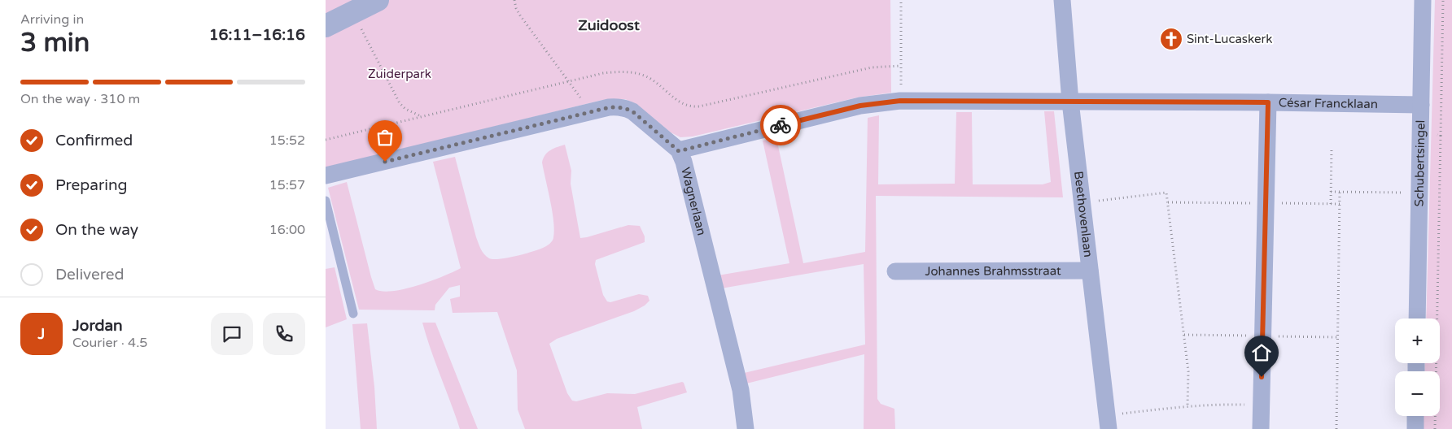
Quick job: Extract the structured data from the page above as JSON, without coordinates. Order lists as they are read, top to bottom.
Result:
{
  "streets": {
    "street": [
      "César Francklaan",
      "Schubertsingel",
      "Wagnerlaan",
      "Beethovenlaan",
      "Johannes Brahmsstraat"
    ]
  },
  "crossings": [
    ["César Francklaan", "Schubertsingel"],
    ["César Francklaan", "Wagnerlaan"],
    ["César Francklaan", "Beethovenlaan"],
    ["Beethovenlaan", "Johannes Brahmsstraat"]
  ],
  "districts": ["Zuidoost"],
  "parks": ["Zuiderpark"],
  "places": {
    "church": ["Sint-Lucaskerk"]
  },
  "page": {
    "heading": ["3 min", "Arriving in", "16:11–16:16"],
    "panel": ["Jordan", "Courier · 4.5"],
    "bar": "On the way · 310 m",
    "list": [
      ["Confirmed", "15:52"],
      ["Preparing", "15:57"],
      ["On the way", "16:00"],
      "Delivered"
    ],
    "round": "J",
    "map_buttons": ["+", "−"]
  }
}
